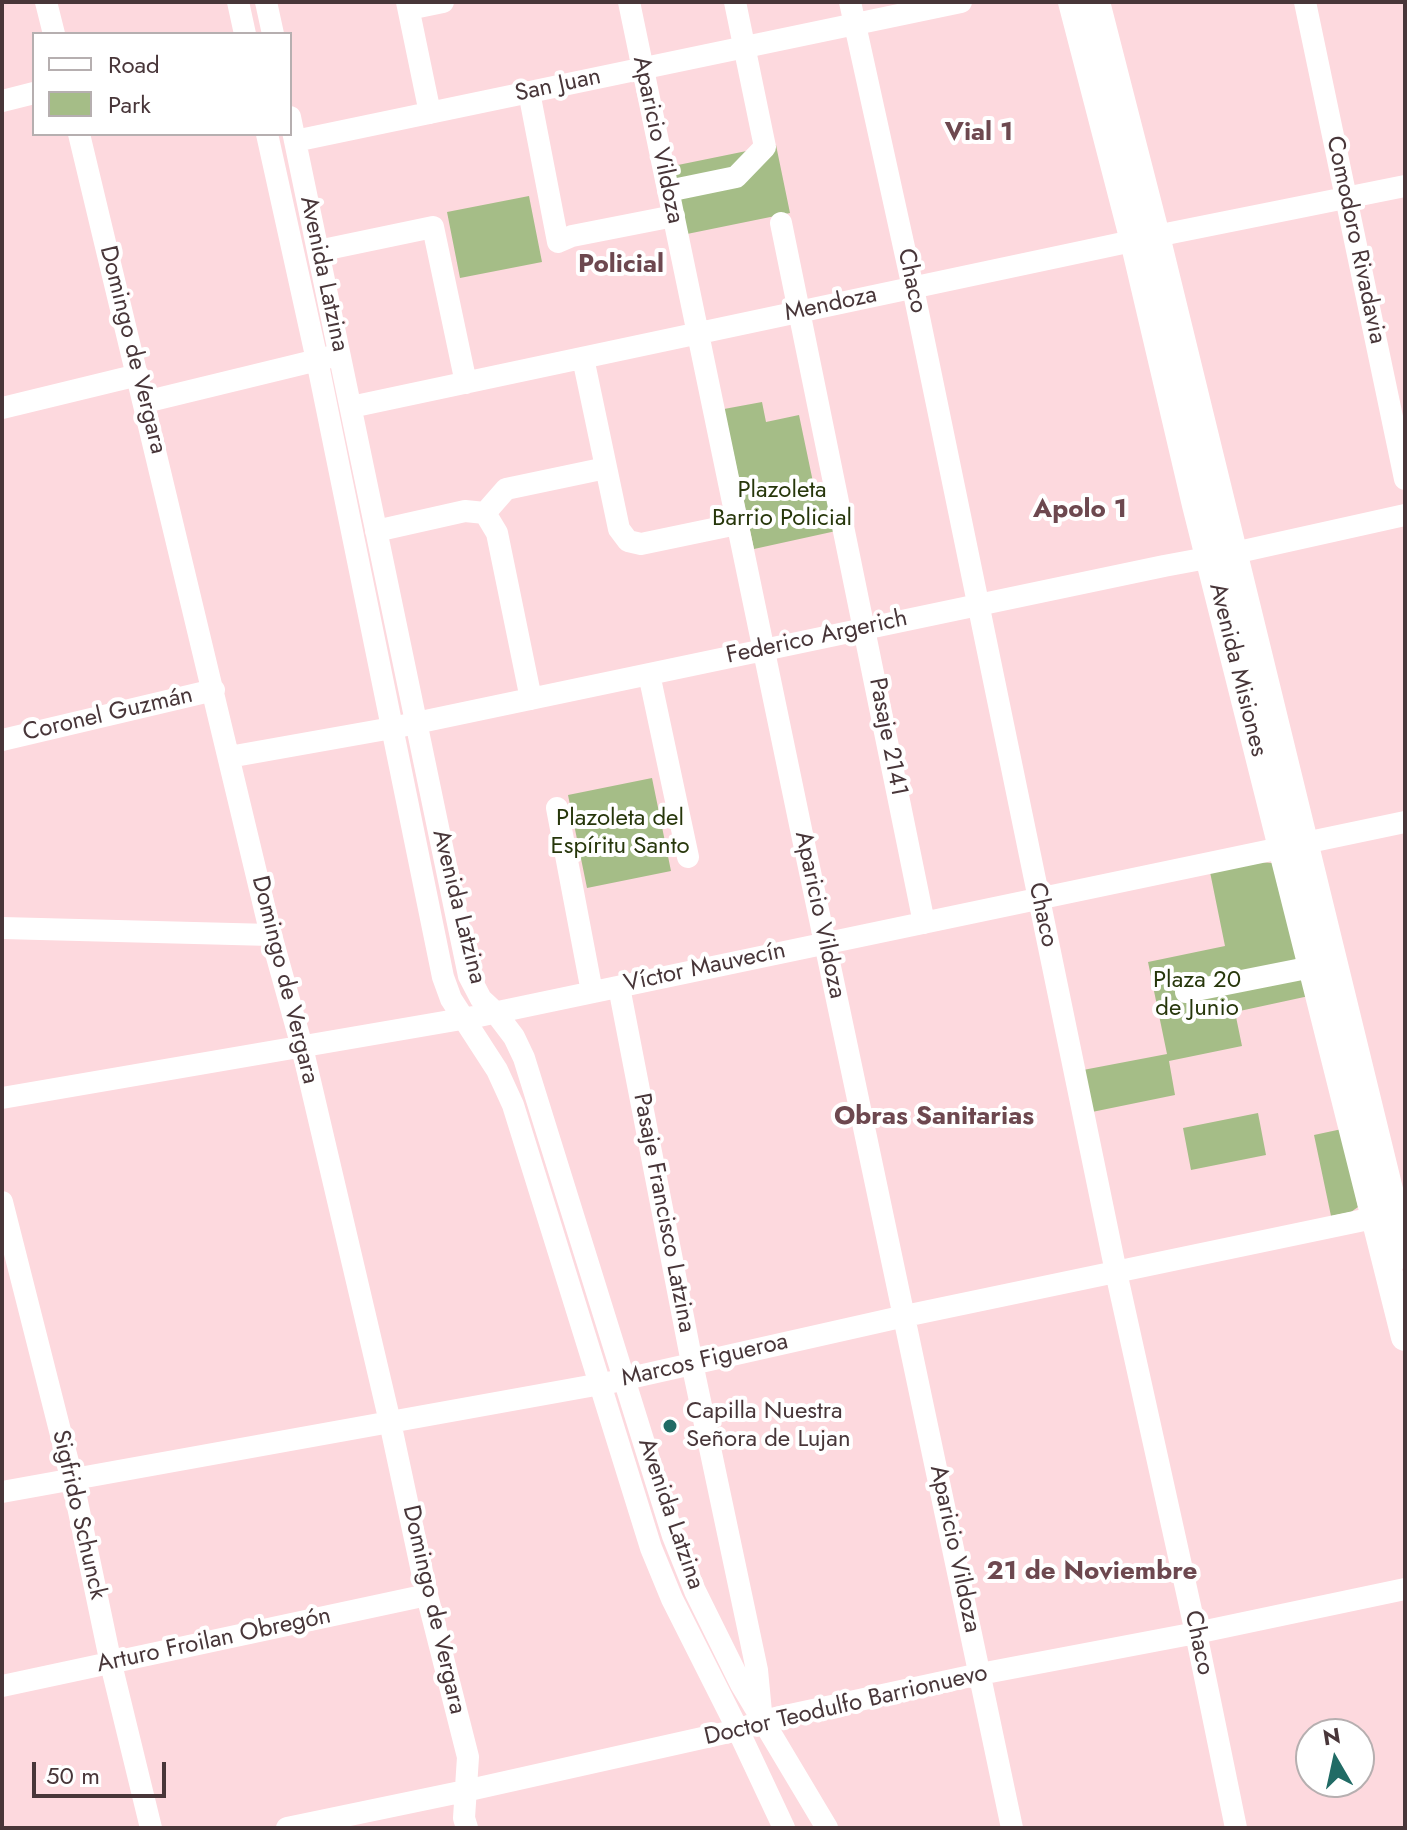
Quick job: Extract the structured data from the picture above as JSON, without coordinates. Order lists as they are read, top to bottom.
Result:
{
  "streets": {
    "main road": ["Avenida Misiones"],
    "street": [
      "San Juan",
      "Aparicio Vildoza",
      "Comodoro Rivadavia",
      "Avenida Latzina",
      "Chaco",
      "Mendoza",
      "Domingo de Vergara",
      "Federico Argerich",
      "Coronel Guzmán",
      "Pasaje 2141",
      "Víctor Mauvecín",
      "Pasaje Francisco Latzina",
      "Marcos Figueroa",
      "Sigfrido Schunck",
      "Arturo Froilan Obregón",
      "Doctor Teodulfo Barrionuevo"
    ]
  },
  "crossings": [
    ["San Juan", "Aparicio Vildoza"],
    ["San Juan", "Avenida Latzina"],
    ["San Juan", "Chaco"],
    ["Aparicio Vildoza", "Mendoza"],
    ["Aparicio Vildoza", "Federico Argerich"],
    ["Aparicio Vildoza", "Víctor Mauvecín"],
    ["Aparicio Vildoza", "Marcos Figueroa"],
    ["Aparicio Vildoza", "Doctor Teodulfo Barrionuevo"],
    ["Comodoro Rivadavia", "Mendoza"],
    ["Avenida Latzina", "Mendoza"],
    ["Avenida Latzina", "Federico Argerich"],
    ["Avenida Latzina", "Víctor Mauvecín"],
    ["Avenida Latzina", "Pasaje Francisco Latzina"],
    ["Avenida Latzina", "Marcos Figueroa"],
    ["Avenida Latzina", "Doctor Teodulfo Barrionuevo"],
    ["Chaco", "Mendoza"],
    ["Chaco", "Federico Argerich"],
    ["Chaco", "Víctor Mauvecín"],
    ["Chaco", "Marcos Figueroa"],
    ["Chaco", "Doctor Teodulfo Barrionuevo"],
    ["Mendoza", "Avenida Misiones"],
    ["Mendoza", "Pasaje 2141"],
    ["Domingo de Vergara", "Federico Argerich"],
    ["Domingo de Vergara", "Coronel Guzmán"],
    ["Domingo de Vergara", "Víctor Mauvecín"],
    ["Domingo de Vergara", "Marcos Figueroa"],
    ["Domingo de Vergara", "Arturo Froilan Obregón"],
    ["Domingo de Vergara", "Doctor Teodulfo Barrionuevo"],
    ["Federico Argerich", "Avenida Misiones"],
    ["Federico Argerich", "Pasaje 2141"],
    ["Avenida Misiones", "Víctor Mauvecín"],
    ["Avenida Misiones", "Marcos Figueroa"],
    ["Pasaje 2141", "Víctor Mauvecín"],
    ["Víctor Mauvecín", "Pasaje Francisco Latzina"],
    ["Pasaje Francisco Latzina", "Marcos Figueroa"],
    ["Pasaje Francisco Latzina", "Doctor Teodulfo Barrionuevo"],
    ["Marcos Figueroa", "Sigfrido Schunck"],
    ["Sigfrido Schunck", "Arturo Froilan Obregón"]
  ],
  "districts": [
    "Vial 1",
    "Policial",
    "Apolo 1",
    "Obras Sanitarias",
    "21 de Noviembre"
  ],
  "parks": ["Plazoleta Barrio Policial", "Plazoleta del Espíritu Santo", "Plaza 20 de Junio"],
  "places": ["Capilla Nuestra Señora de Lujan"],
  "legend": ["Road", "Park"],
  "scale_bar": "50 m",
  "north": "top"
}
